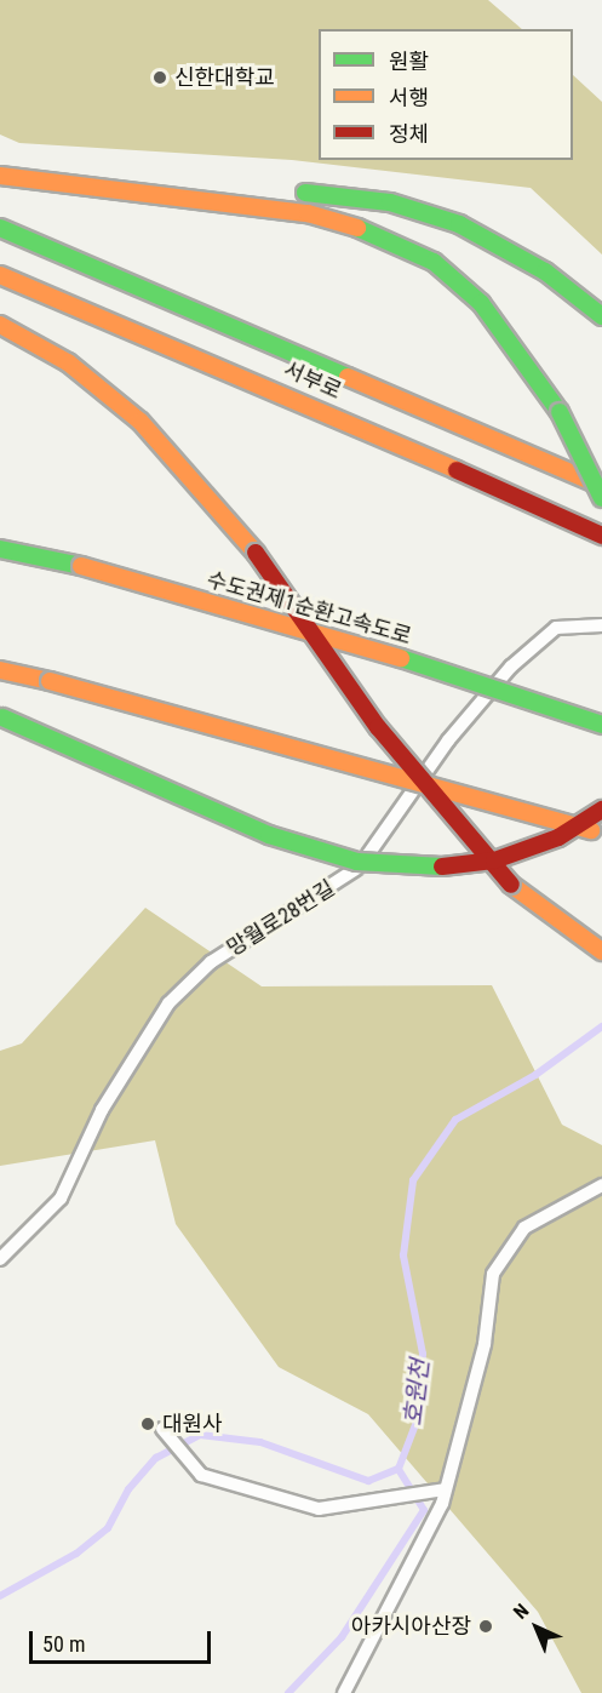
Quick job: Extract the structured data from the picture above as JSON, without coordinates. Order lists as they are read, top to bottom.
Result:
{
  "streets": {
    "highway": ["서부로", "수도권제1순환고속도로"],
    "lane": ["망월로28번길"]
  },
  "water": ["호원천"],
  "places": ["신한대학교", "대원사", "아카시아산장"],
  "legend": ["원활", "서행", "정체"],
  "scale_bar": "50 m",
  "north": "top left"
}
